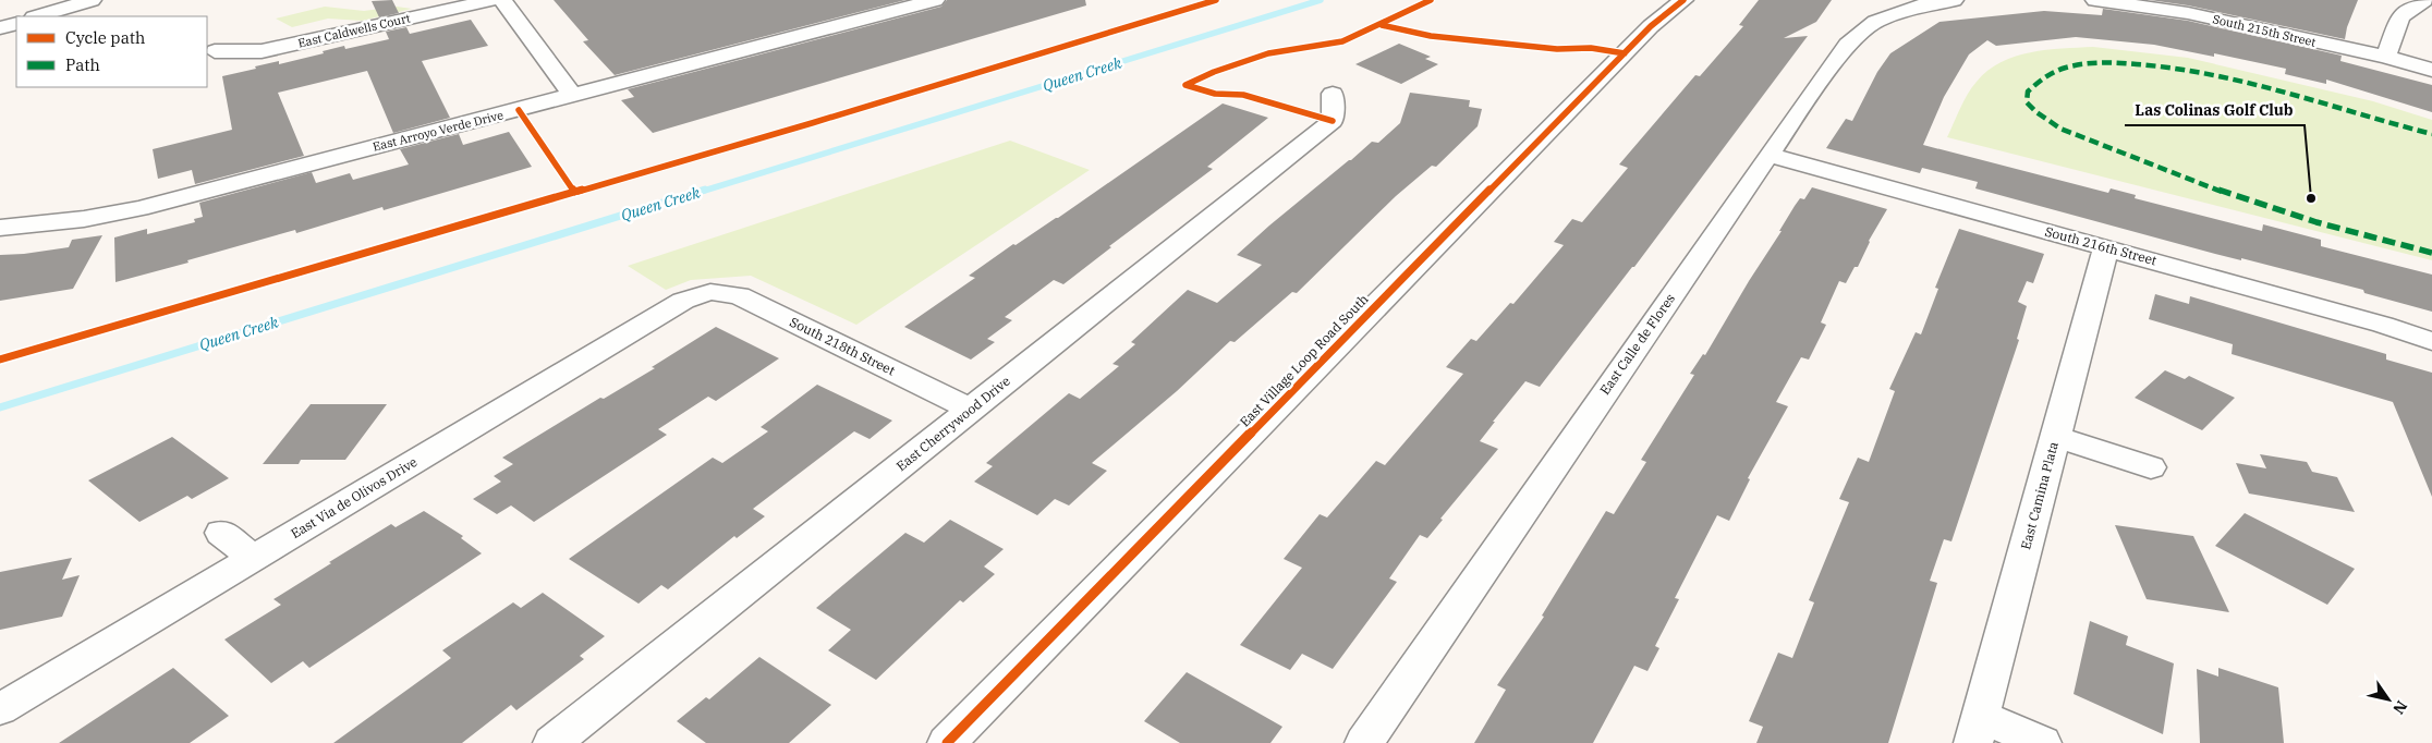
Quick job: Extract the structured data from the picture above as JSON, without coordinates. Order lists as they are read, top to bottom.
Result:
{
  "streets": {
    "street": [
      "East Caldwells Court",
      "South 215th Street",
      "East Arroyo Verde Drive",
      "South 216th Street",
      "East Calle de Flores",
      "South 218th Street",
      "East Village Loop Road South",
      "East Cherrywood Drive",
      "East Camina Plata",
      "East Via de Olivos Drive"
    ]
  },
  "crossings": [
    ["South 216th Street", "East Calle de Flores"],
    ["South 216th Street", "East Camina Plata"],
    ["South 218th Street", "East Cherrywood Drive"],
    ["South 218th Street", "East Via de Olivos Drive"]
  ],
  "water": ["Queen Creek"],
  "places": ["Las Colinas Golf Club"],
  "legend": ["Cycle path", "Path"],
  "north": "bottom right"
}
